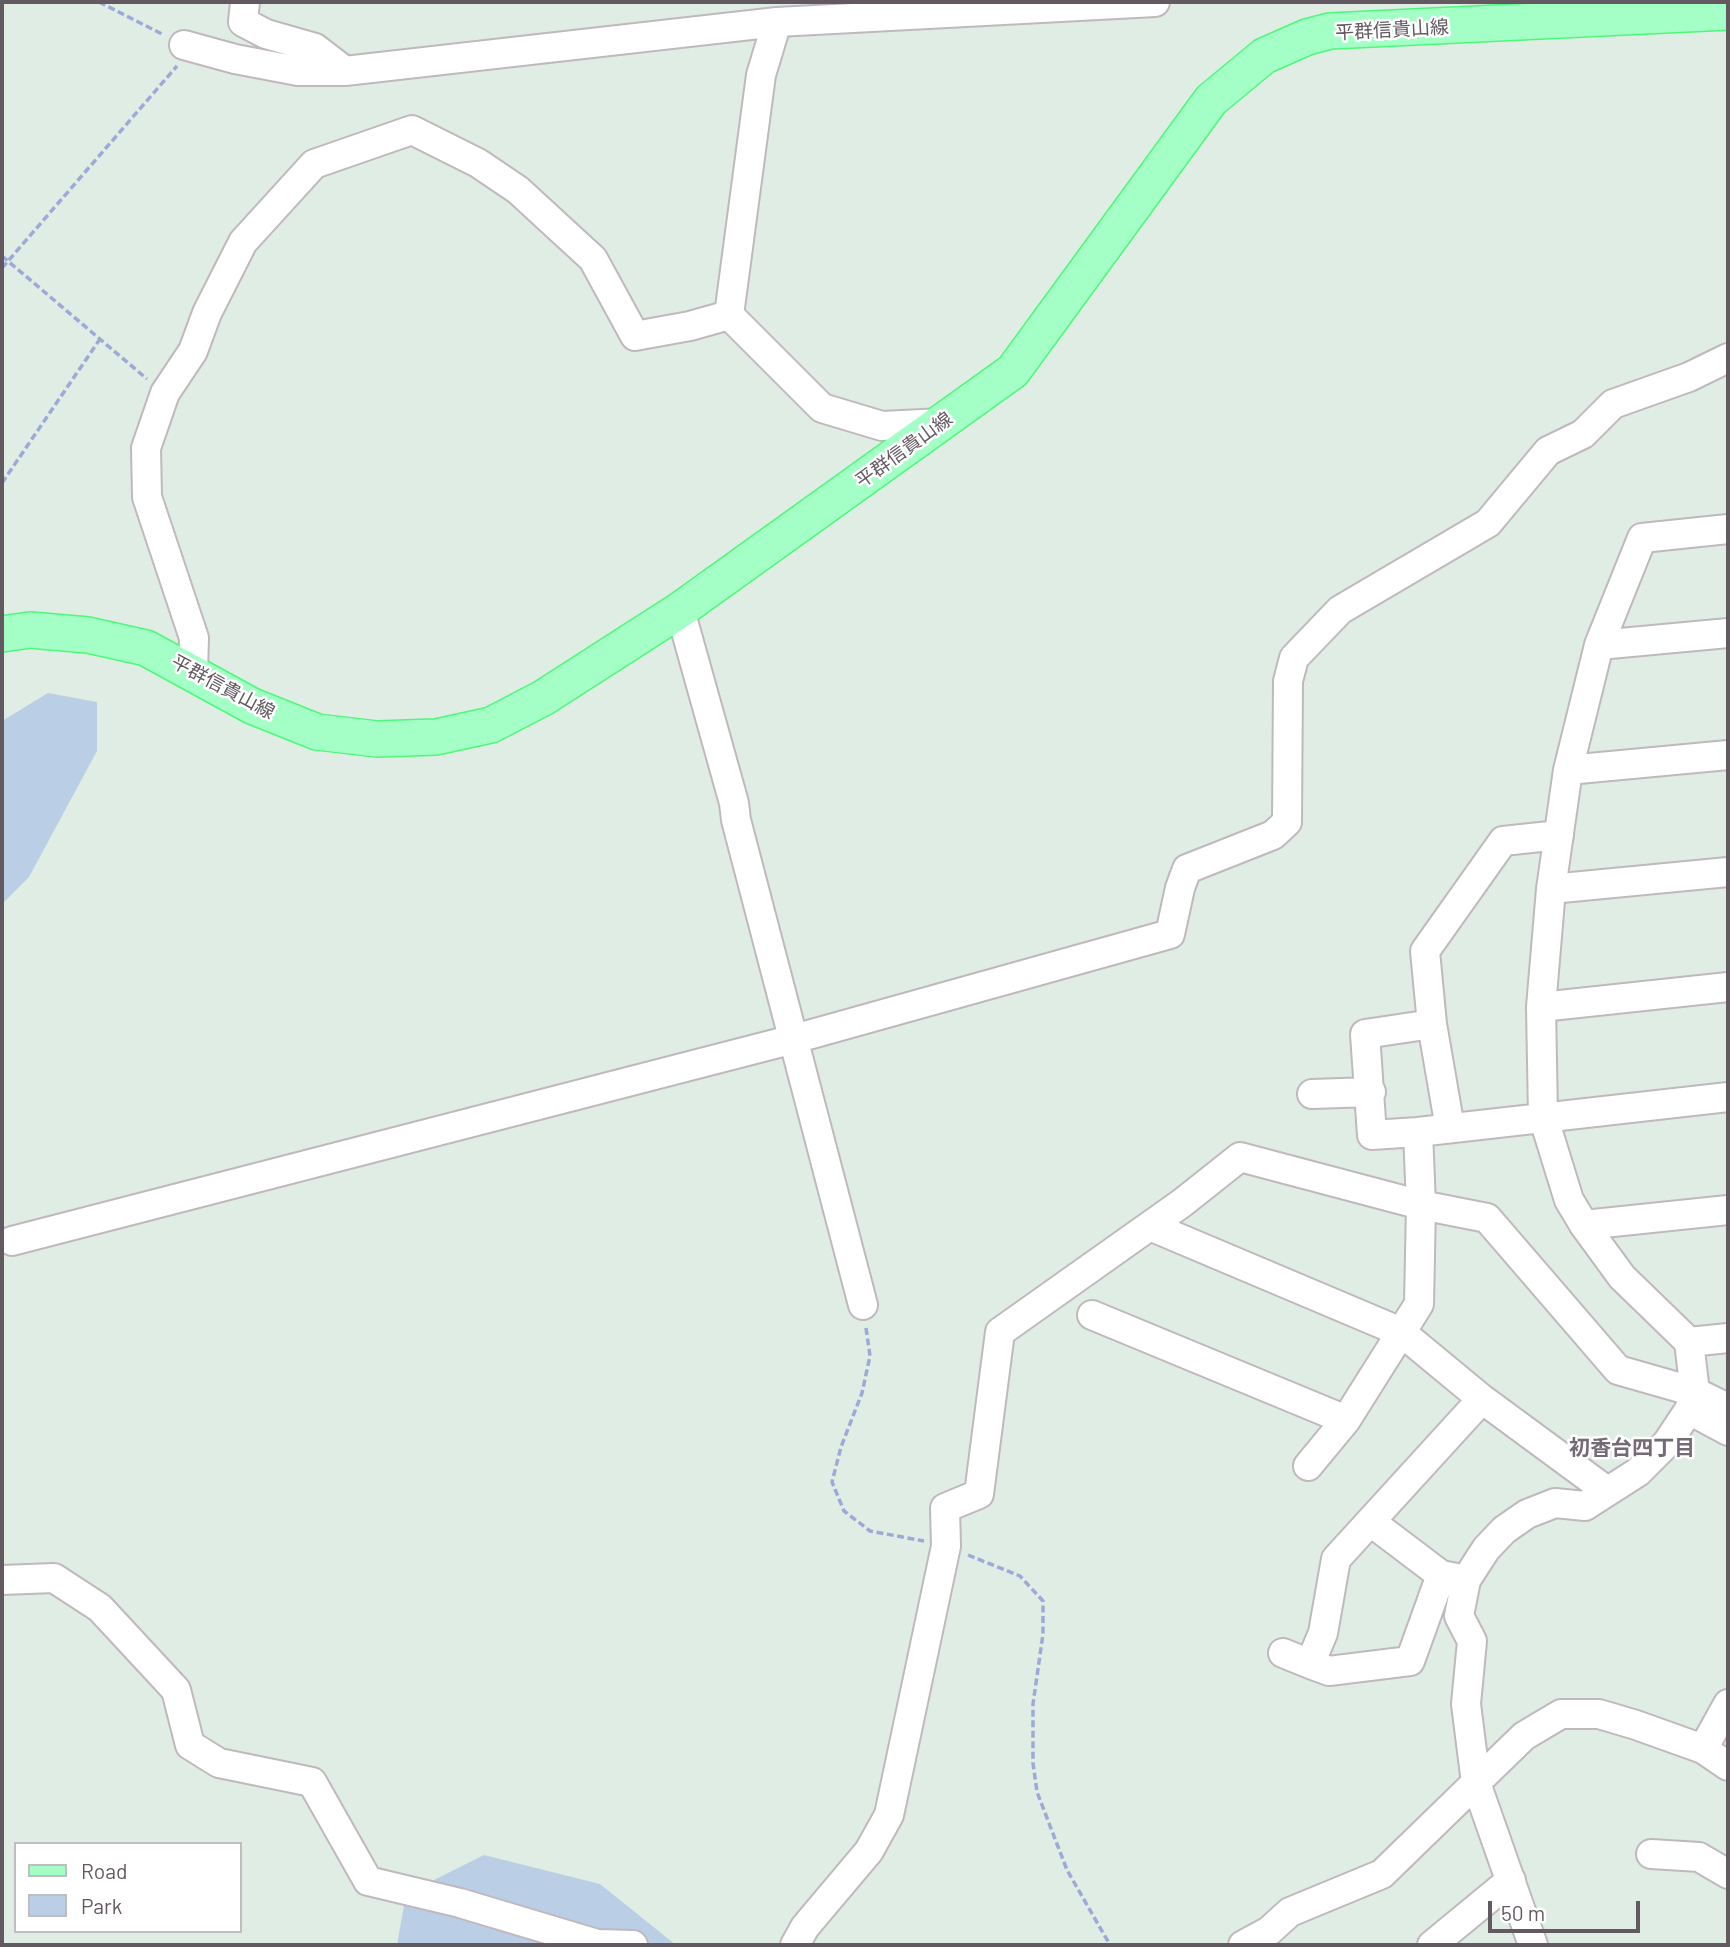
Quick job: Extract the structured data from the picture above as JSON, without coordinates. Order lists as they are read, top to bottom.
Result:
{
  "streets": {
    "main road": ["平群信貴山線"]
  },
  "districts": ["初香台四丁目"],
  "legend": ["Road", "Park"],
  "scale_bar": "50 m"
}
